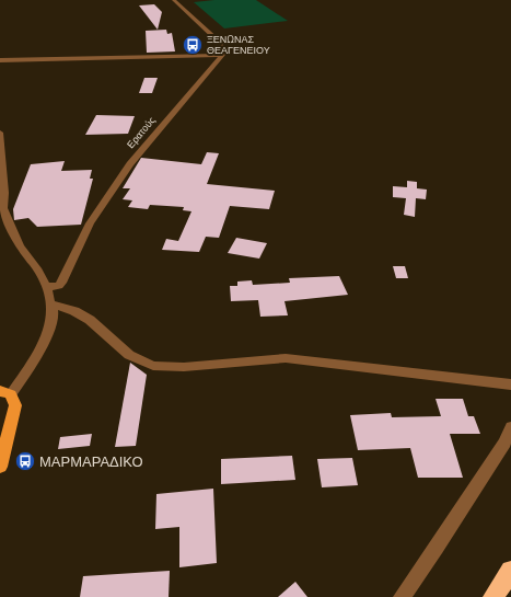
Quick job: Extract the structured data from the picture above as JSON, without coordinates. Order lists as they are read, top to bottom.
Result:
{
  "streets": {
    "street": ["Ερατούς"]
  },
  "places": {
    "bus stop": ["ΞΕΝΩΝΑΣ ΘΕΑΓΕΝΕΙΟΥ", "ΜΑΡΜΑΡΑΔΙΚΟ"]
  }
}
